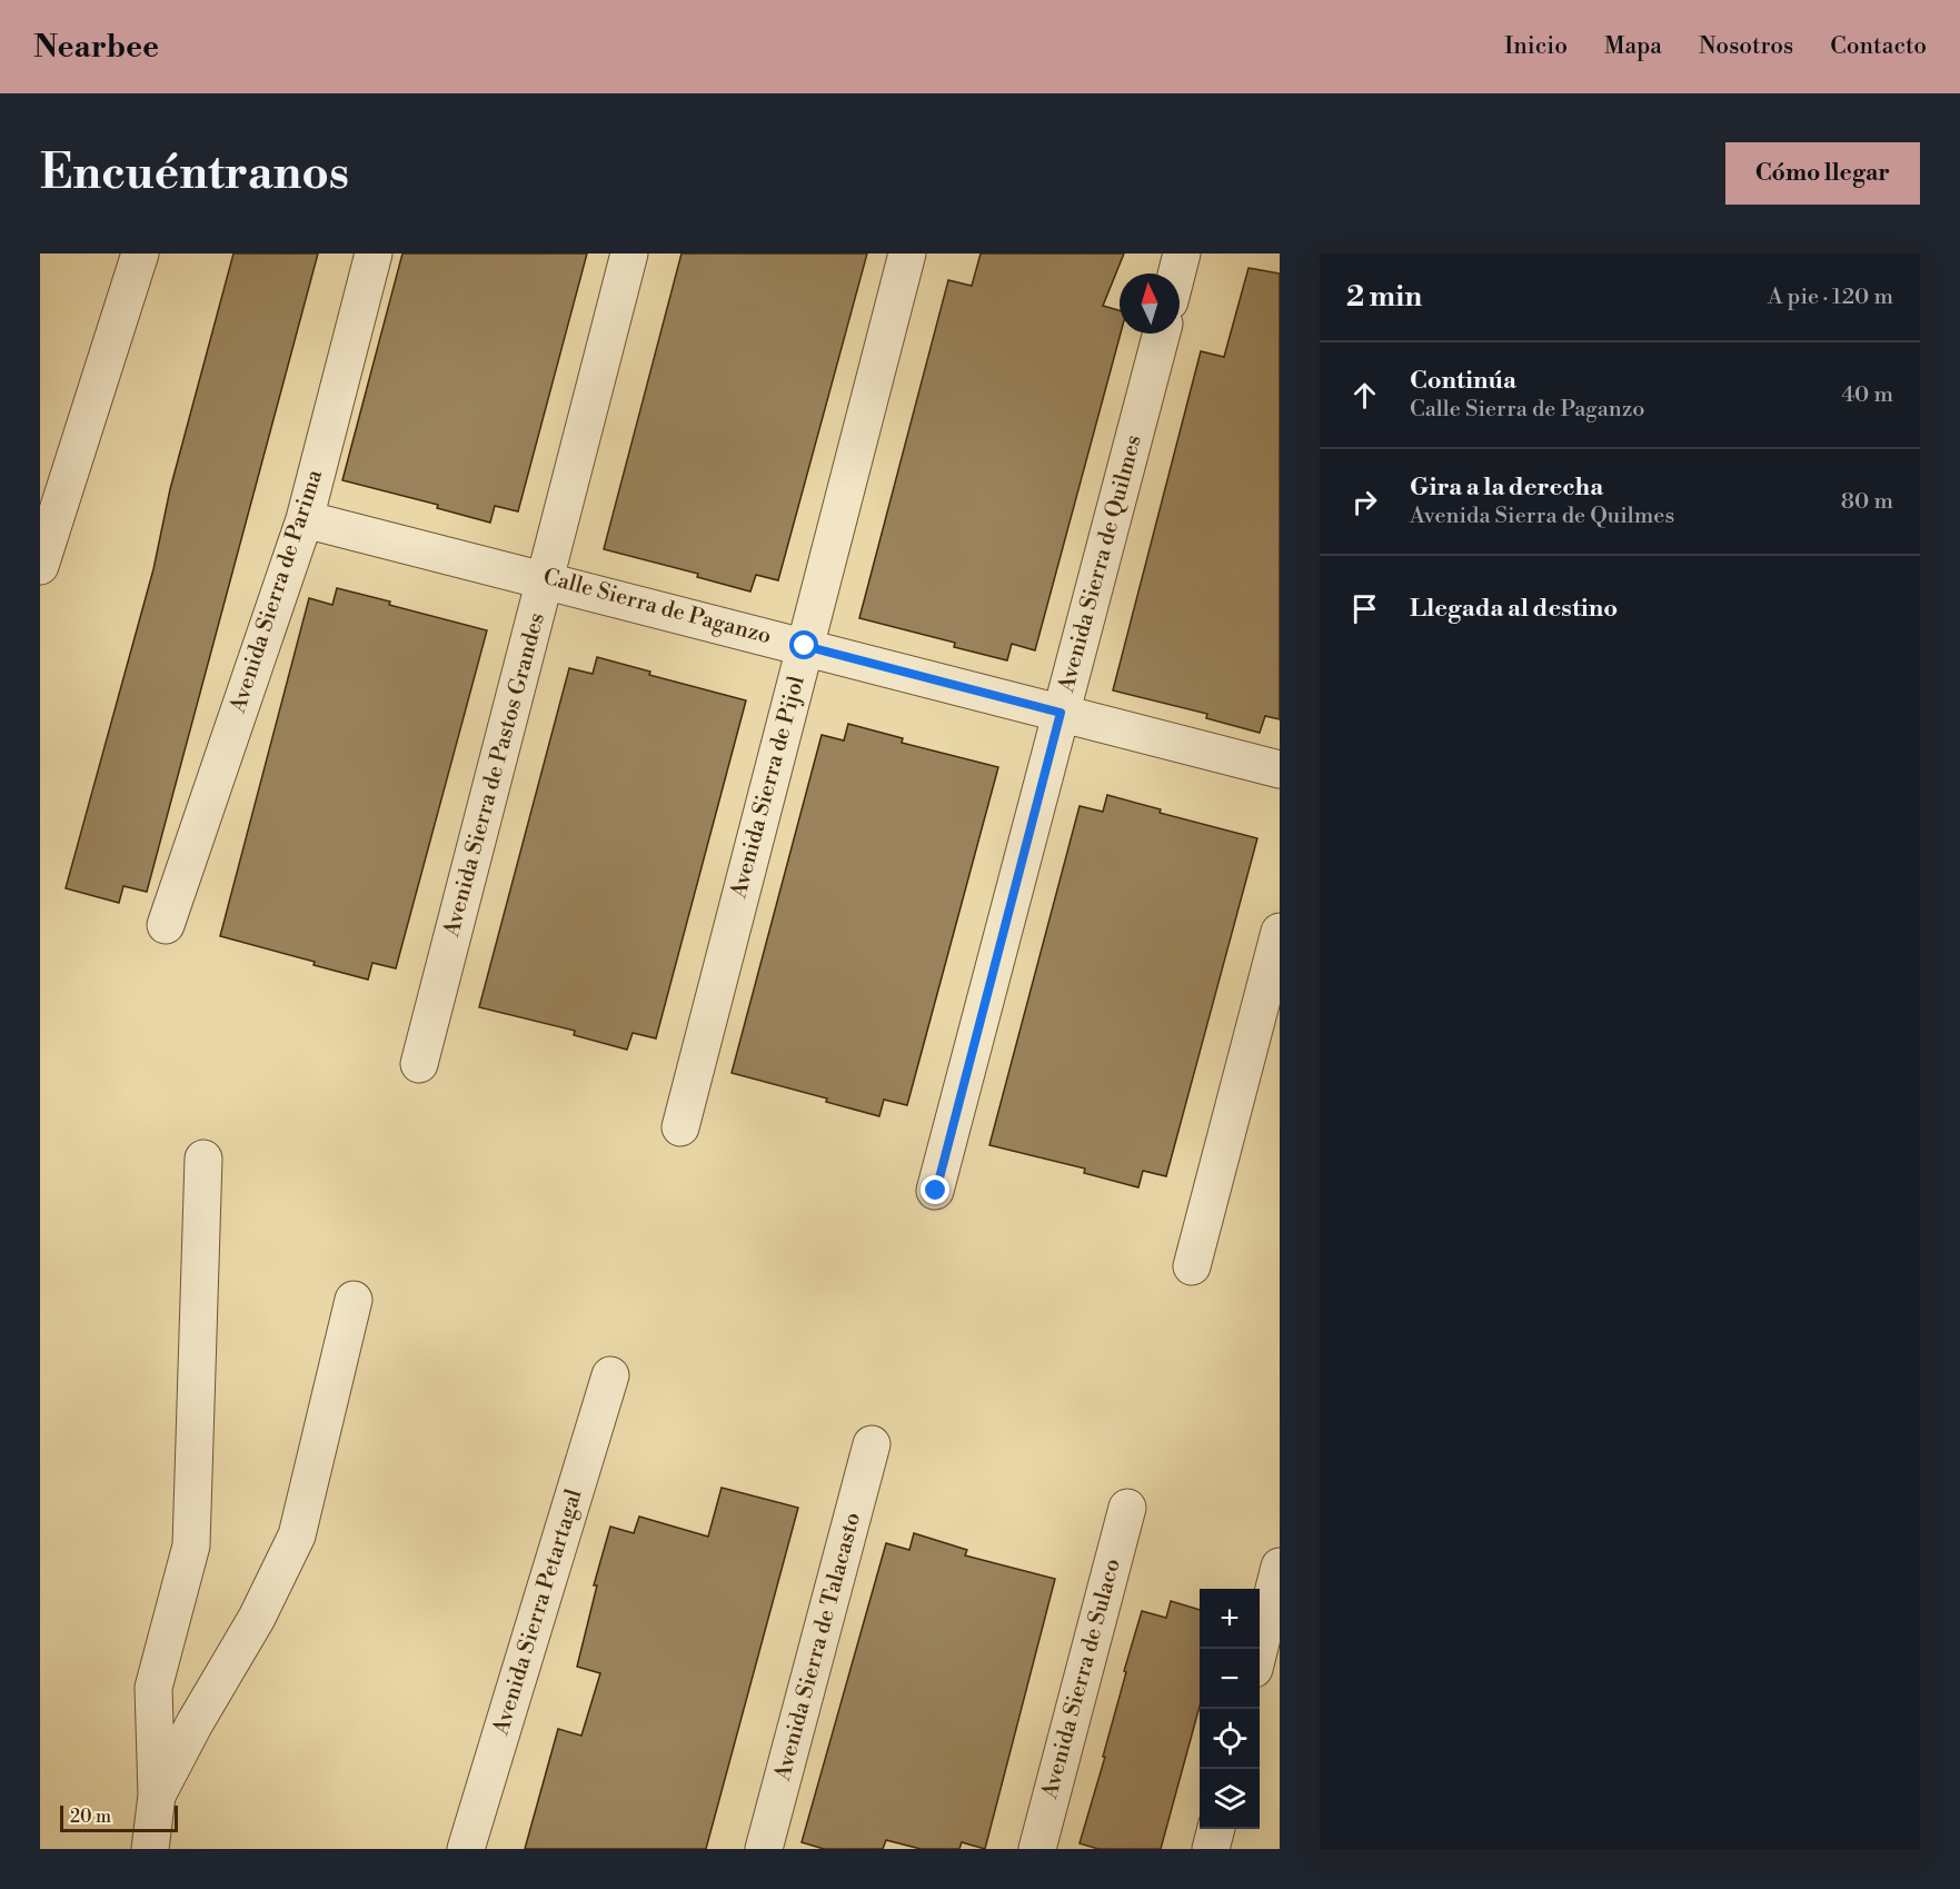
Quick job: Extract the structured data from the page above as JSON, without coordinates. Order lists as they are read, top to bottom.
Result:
{
  "streets": {
    "street": [
      "Avenida Sierra de Quilmes",
      "Avenida Sierra de Parima",
      "Calle Sierra de Paganzo",
      "Avenida Sierra de Pastos Grandes",
      "Avenida Sierra de Pijol",
      "Avenida Sierra Petartagal",
      "Avenida Sierra de Talacasto",
      "Avenida Sierra de Sulaco"
    ]
  },
  "crossings": [
    ["Avenida Sierra de Quilmes", "Calle Sierra de Paganzo"],
    ["Avenida Sierra de Parima", "Calle Sierra de Paganzo"],
    ["Calle Sierra de Paganzo", "Avenida Sierra de Pastos Grandes"],
    ["Calle Sierra de Paganzo", "Avenida Sierra de Pijol"]
  ],
  "scale_bar": "20 m",
  "north": "top",
  "page": {
    "header": "Nearbee",
    "nav": [
      "Inicio",
      "Mapa",
      "Nosotros",
      "Contacto"
    ],
    "buttons": "Cómo llegar",
    "title": "Encuéntranos",
    "heading": ["2 min", "A pie · 120 m"],
    "list": [
      ["Continúa", "Calle Sierra de Paganzo", "40 m"],
      ["Gira a la derecha", "Avenida Sierra de Quilmes", "80 m"],
      "Llegada al destino"
    ],
    "map_buttons": ["+", "−"],
    "scale": "20 m"
  }
}
